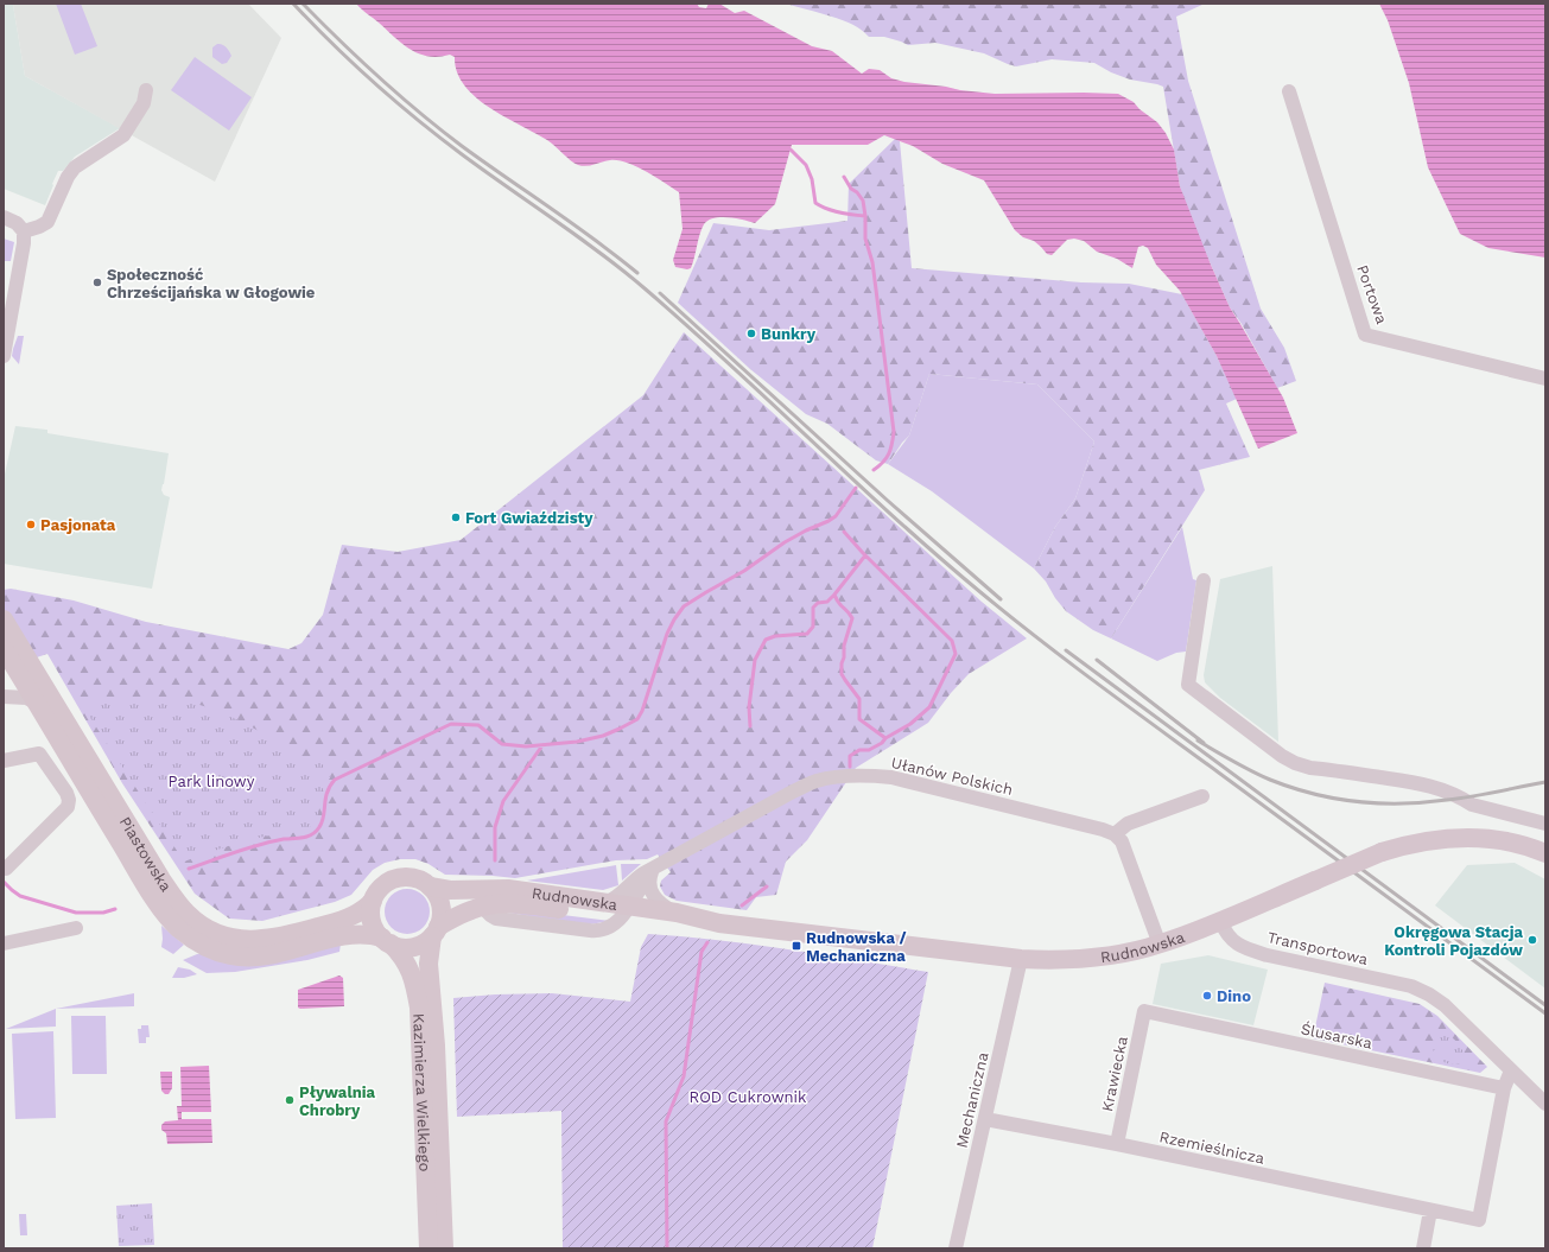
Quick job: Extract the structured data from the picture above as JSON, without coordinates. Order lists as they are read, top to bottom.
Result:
{
  "streets": {
    "main road": ["Piastowska", "Rudnowska", "Kazimierza Wielkiego"],
    "street": [
      "Portowa",
      "Ułanów Polskich",
      "Transportowa",
      "Ślusarska",
      "Krawiecka",
      "Mechaniczna",
      "Rzemieślnicza"
    ]
  },
  "crossings": [
    ["Ułanów Polskich", "Rudnowska"],
    ["Piastowska", "Rudnowska"],
    ["Piastowska", "Kazimierza Wielkiego"],
    ["Rudnowska", "Transportowa"],
    ["Rudnowska", "Kazimierza Wielkiego"],
    ["Rudnowska", "Mechaniczna"],
    ["Ślusarska", "Krawiecka"],
    ["Ślusarska", "Rzemieślnicza"],
    ["Krawiecka", "Rzemieślnicza"],
    ["Mechaniczna", "Rzemieślnicza"]
  ],
  "parks": ["Park linowy", "ROD Cukrownik"],
  "places": {
    "other": [
      "Społeczność Chrześcijańska w Głogowie",
      "Bunkry",
      "Fort Gwiaździsty",
      "Pasjonata",
      "Okręgowa Stacja Kontroli Pojazdów",
      "Dino",
      "Pływalnia Chrobry"
    ],
    "transit": ["Rudnowska / Mechaniczna"]
  }
}
